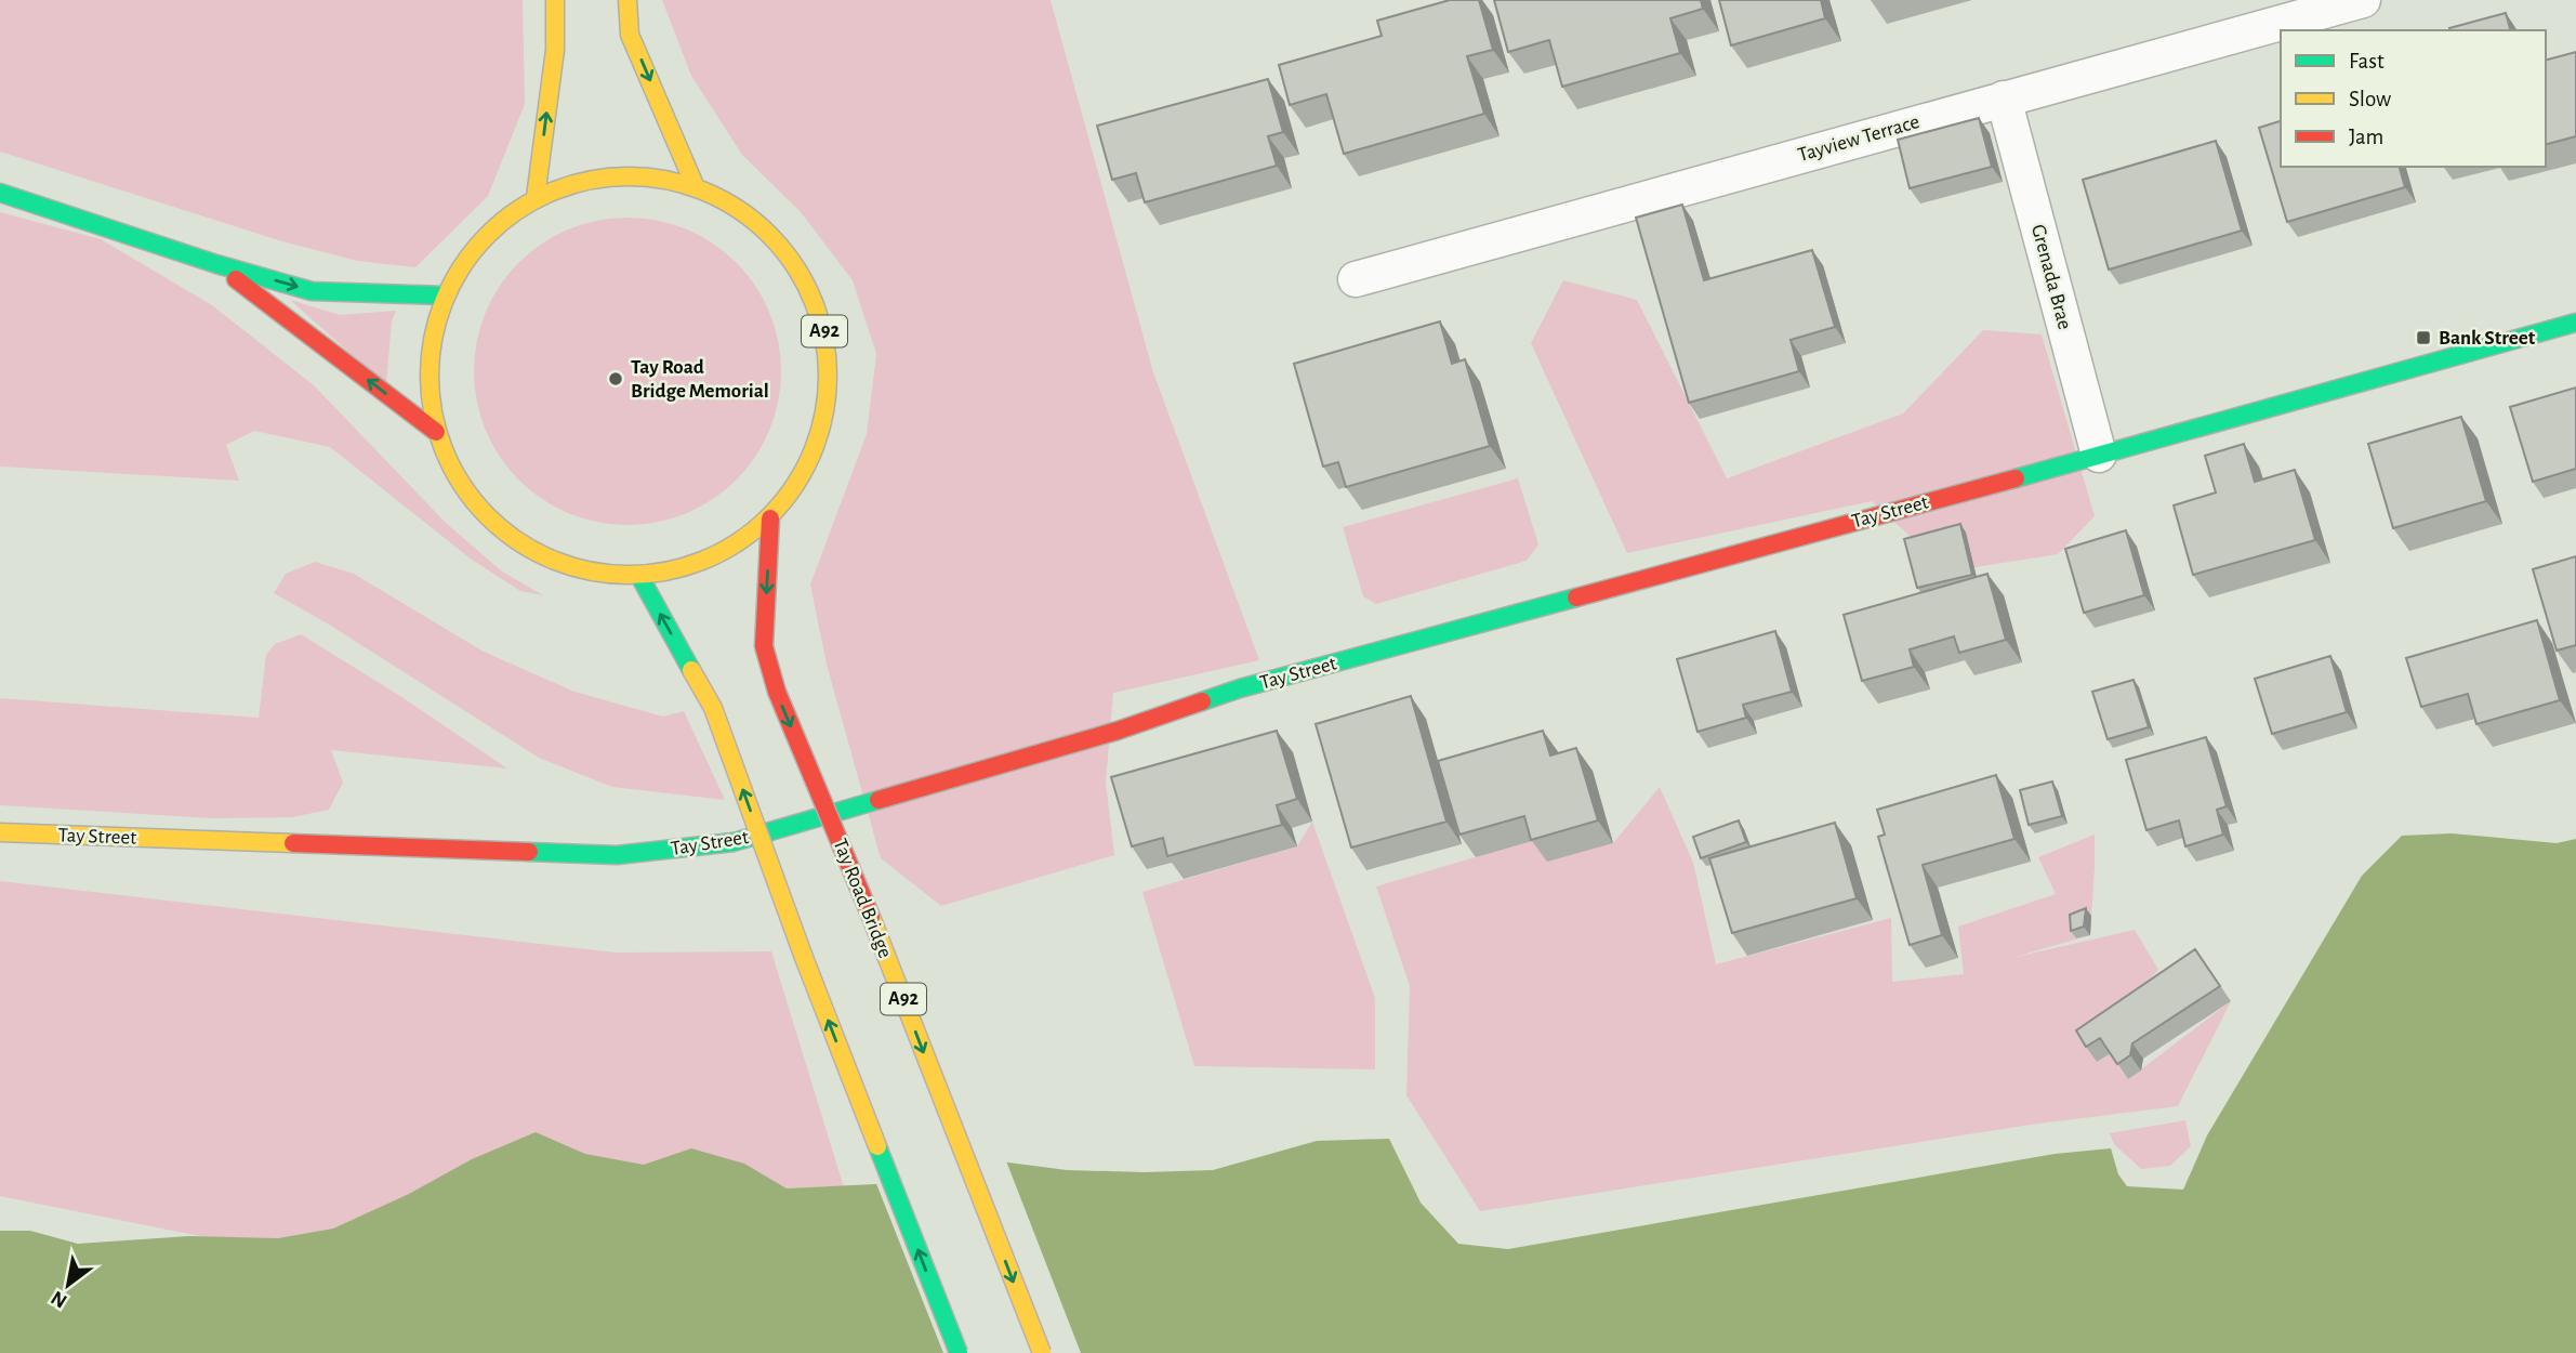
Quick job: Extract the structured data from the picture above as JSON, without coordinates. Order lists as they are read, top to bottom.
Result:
{
  "streets": {
    "main road": ["A92", "Tay Street", "Tay Road Bridge"],
    "street": ["Tayview Terrace", "Grenada Brae"]
  },
  "crossings": [
    ["Tayview Terrace", "Grenada Brae"],
    ["Grenada Brae", "Tay Street"],
    ["A92", "Tay Road Bridge"]
  ],
  "places": {
    "transit": ["Bank Street"],
    "other": ["Tay Road Bridge Memorial"]
  },
  "legend": ["Fast", "Slow", "Jam"],
  "north": "bottom left"
}
